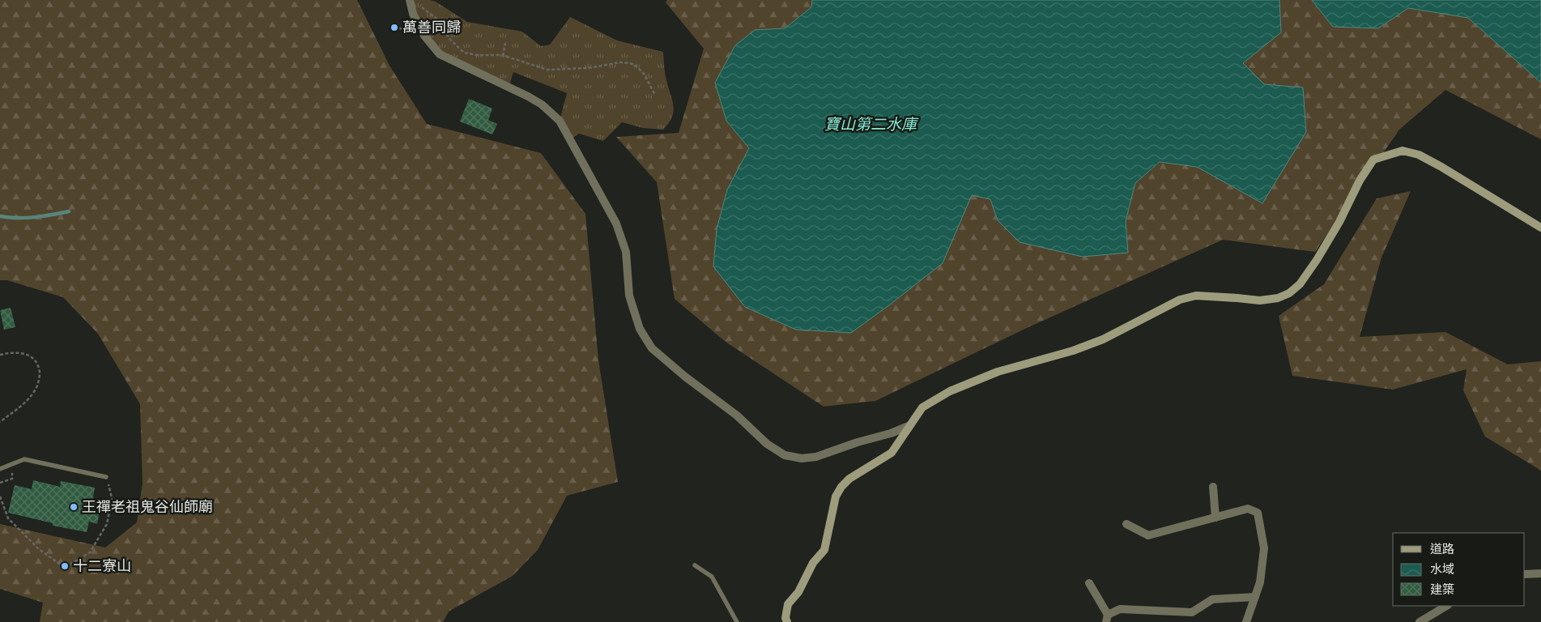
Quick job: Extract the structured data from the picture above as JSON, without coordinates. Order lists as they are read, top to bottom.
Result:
{
  "water": ["寶山第二水庫"],
  "places": ["萬善同歸", "王禪老祖鬼谷仙師廟", "十二寮山"],
  "legend": ["道路", "水域", "建築"]
}
